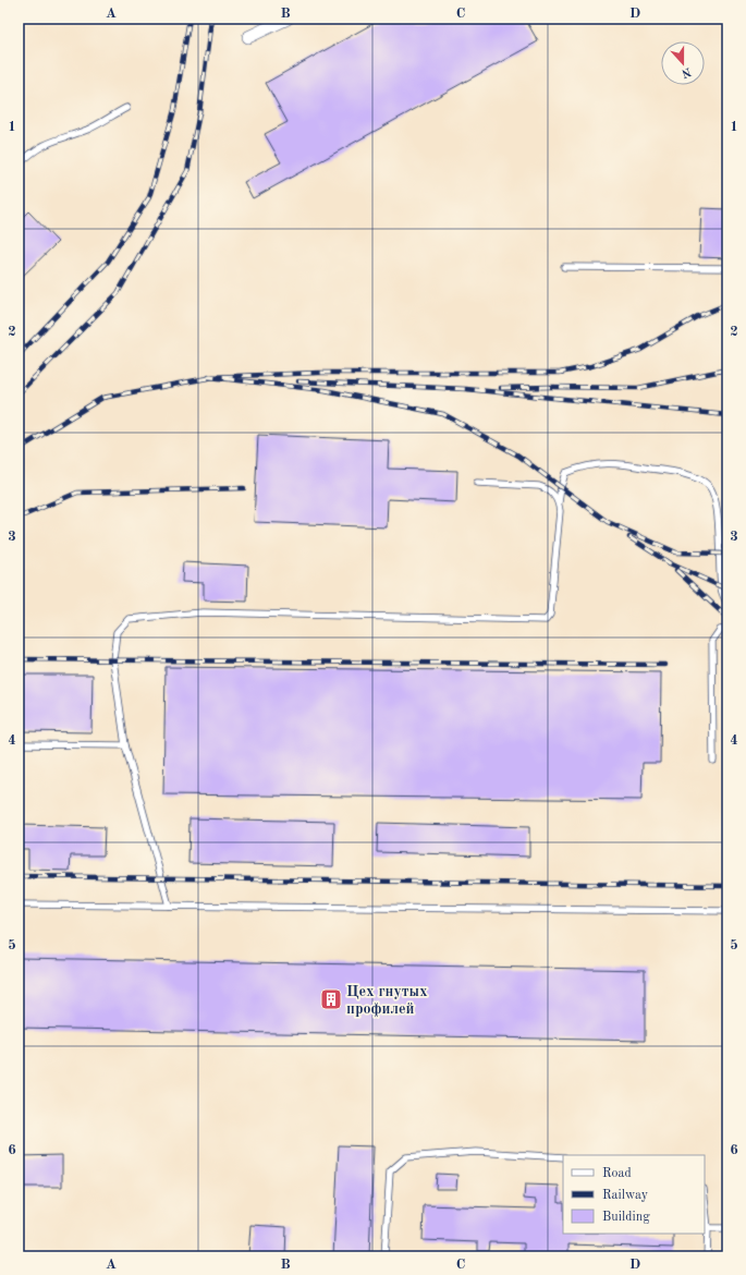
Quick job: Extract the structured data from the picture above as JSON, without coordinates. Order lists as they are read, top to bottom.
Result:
{
  "places": {
    "building": ["Цех гнутых профилей"]
  },
  "legend": ["Road", "Railway", "Building"],
  "north": "bottom",
  "grid": {
    "columns": [
      "A",
      "B",
      "C",
      "D"
    ],
    "rows": [
      "1",
      "2",
      "3",
      "4",
      "5",
      "6"
    ]
  }
}
